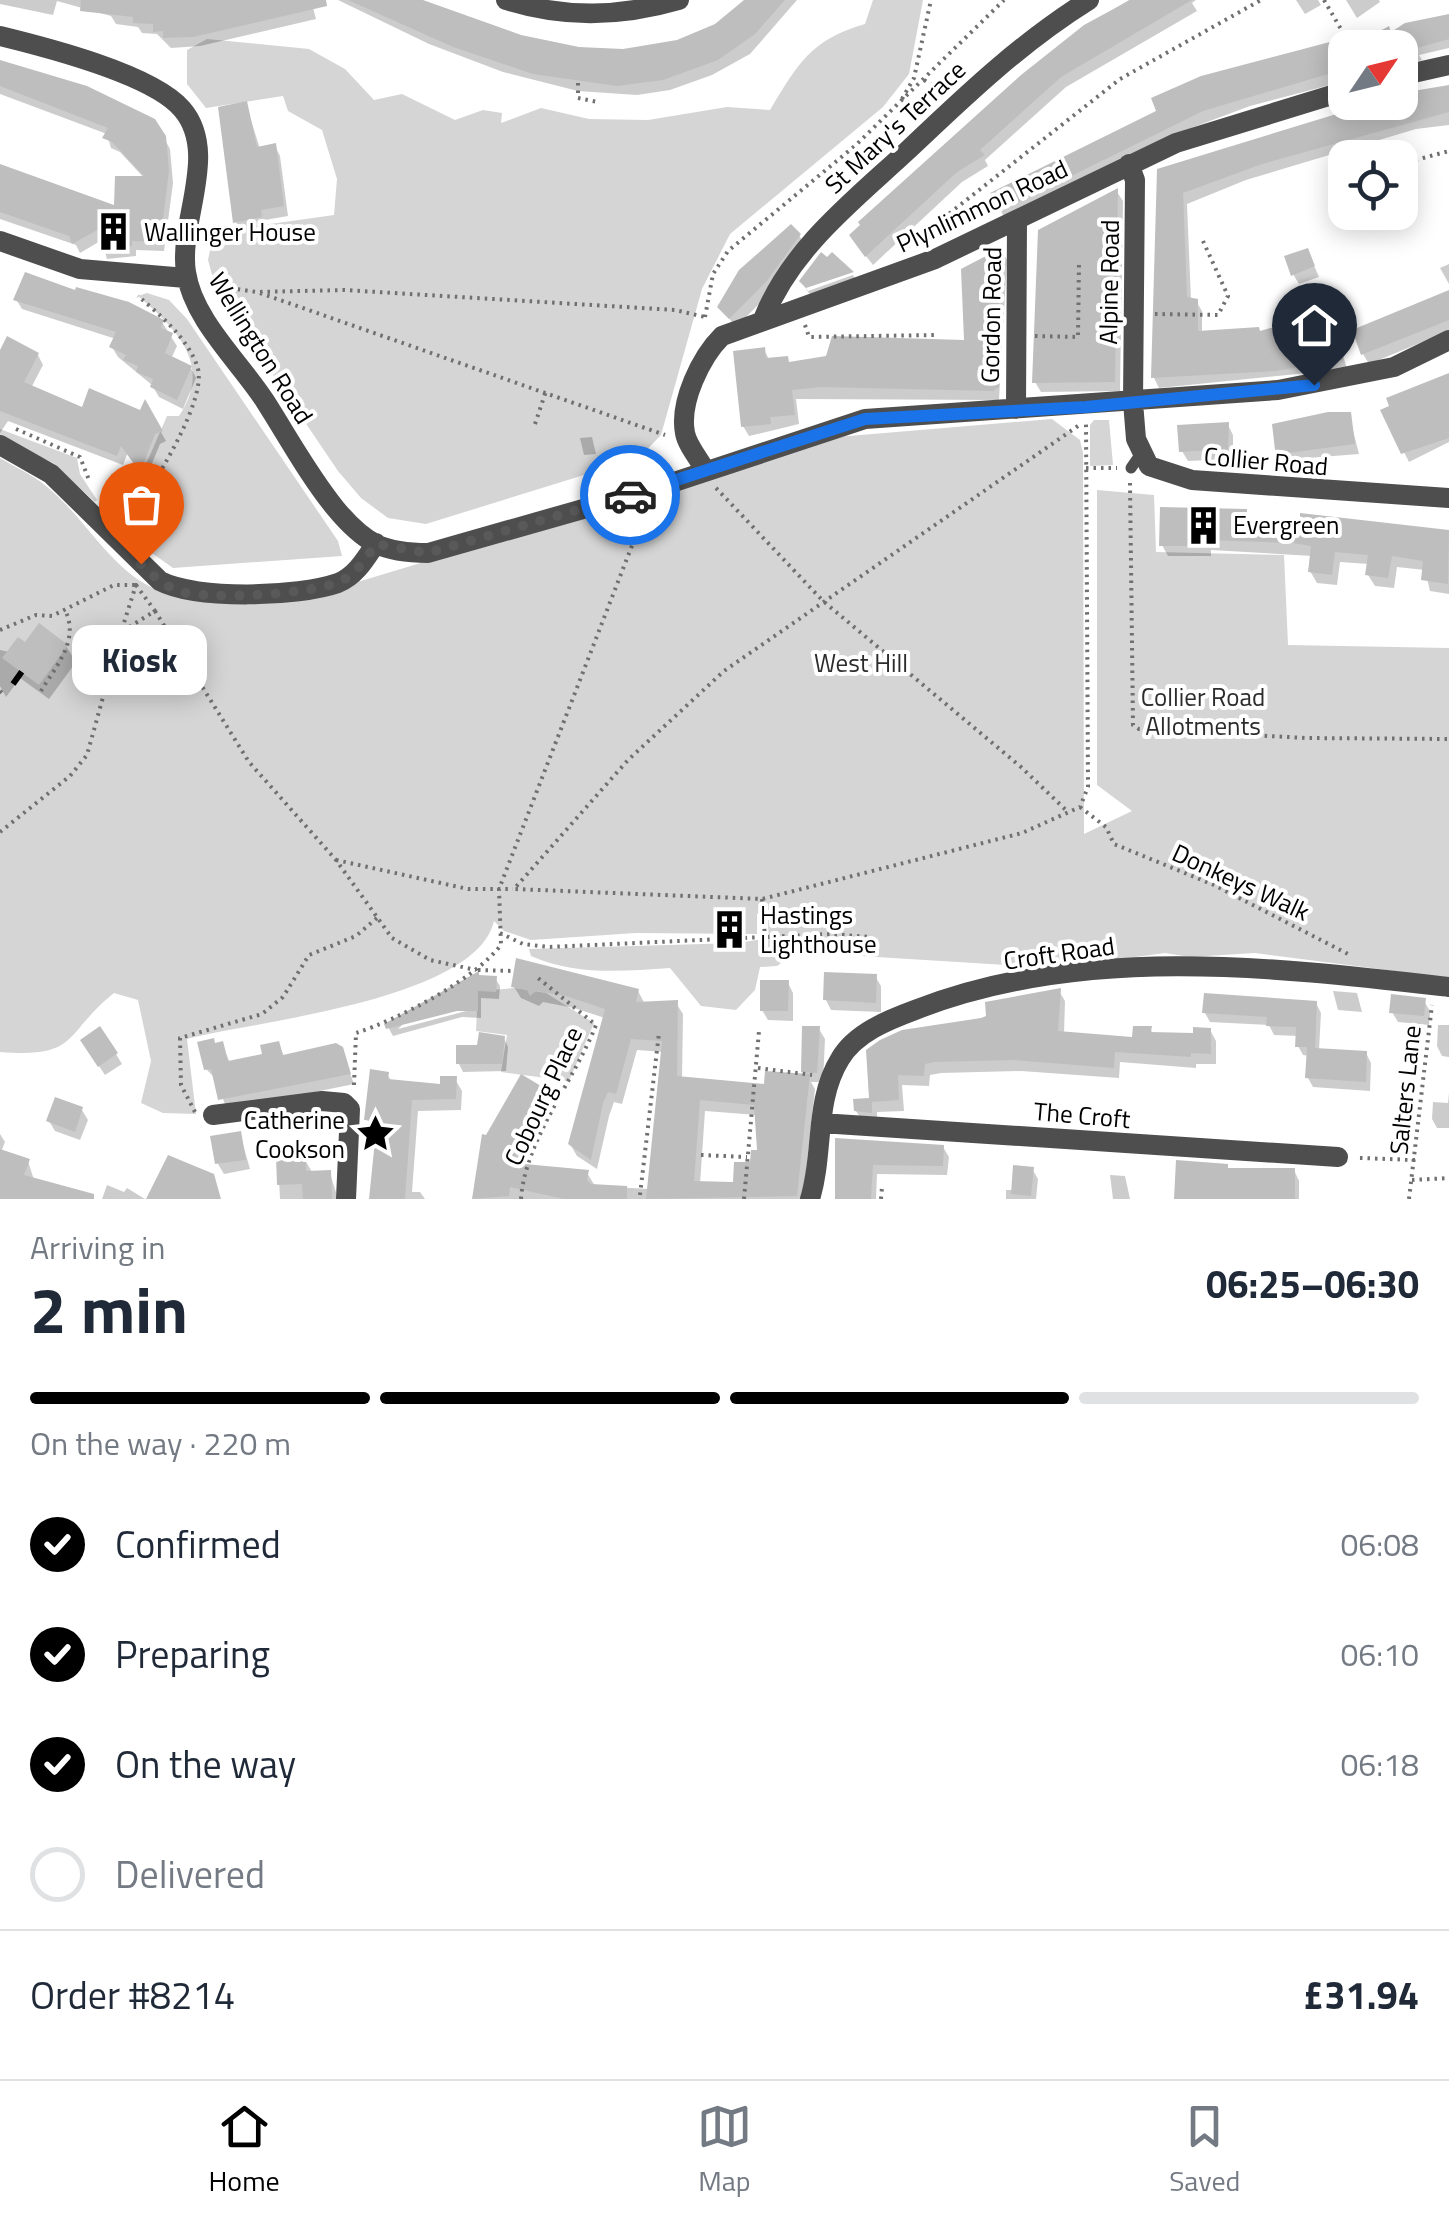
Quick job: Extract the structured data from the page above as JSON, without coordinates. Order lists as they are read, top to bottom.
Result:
{
  "streets": {
    "street": [
      "St Mary's Terrace",
      "Plynlimmon Road",
      "Alpine Road",
      "Gordon Road",
      "Wellington Road",
      "Collier Road",
      "Croft Road",
      "The Croft"
    ],
    "path": ["Donkeys Walk", "Salters Lane", "Cobourg Place"]
  },
  "crossings": [
    ["St Mary's Terrace", "Plynlimmon Road"],
    ["Plynlimmon Road", "Alpine Road"],
    ["Plynlimmon Road", "Gordon Road"],
    ["Croft Road", "Salters Lane"],
    ["Croft Road", "The Croft"]
  ],
  "parks": ["West Hill", "Collier Road Allotments"],
  "places": {
    "building": ["Wallinger House", "Evergreen", "Hastings Lighthouse"],
    "other": ["Kiosk"],
    "place": ["Catherine Cookson"]
  },
  "north": "top right",
  "page": {
    "bubble": "Kiosk",
    "heading": ["2 min", "Arriving in", "06:25–06:30"],
    "panel": ["Order #8214", "£31.94"],
    "bar": "On the way · 220 m",
    "list": [
      ["Confirmed", "06:08"],
      ["Preparing", "06:10"],
      ["On the way", "06:18"],
      "Delivered"
    ],
    "tabs": ["Home", "Map", "Saved"]
  }
}
